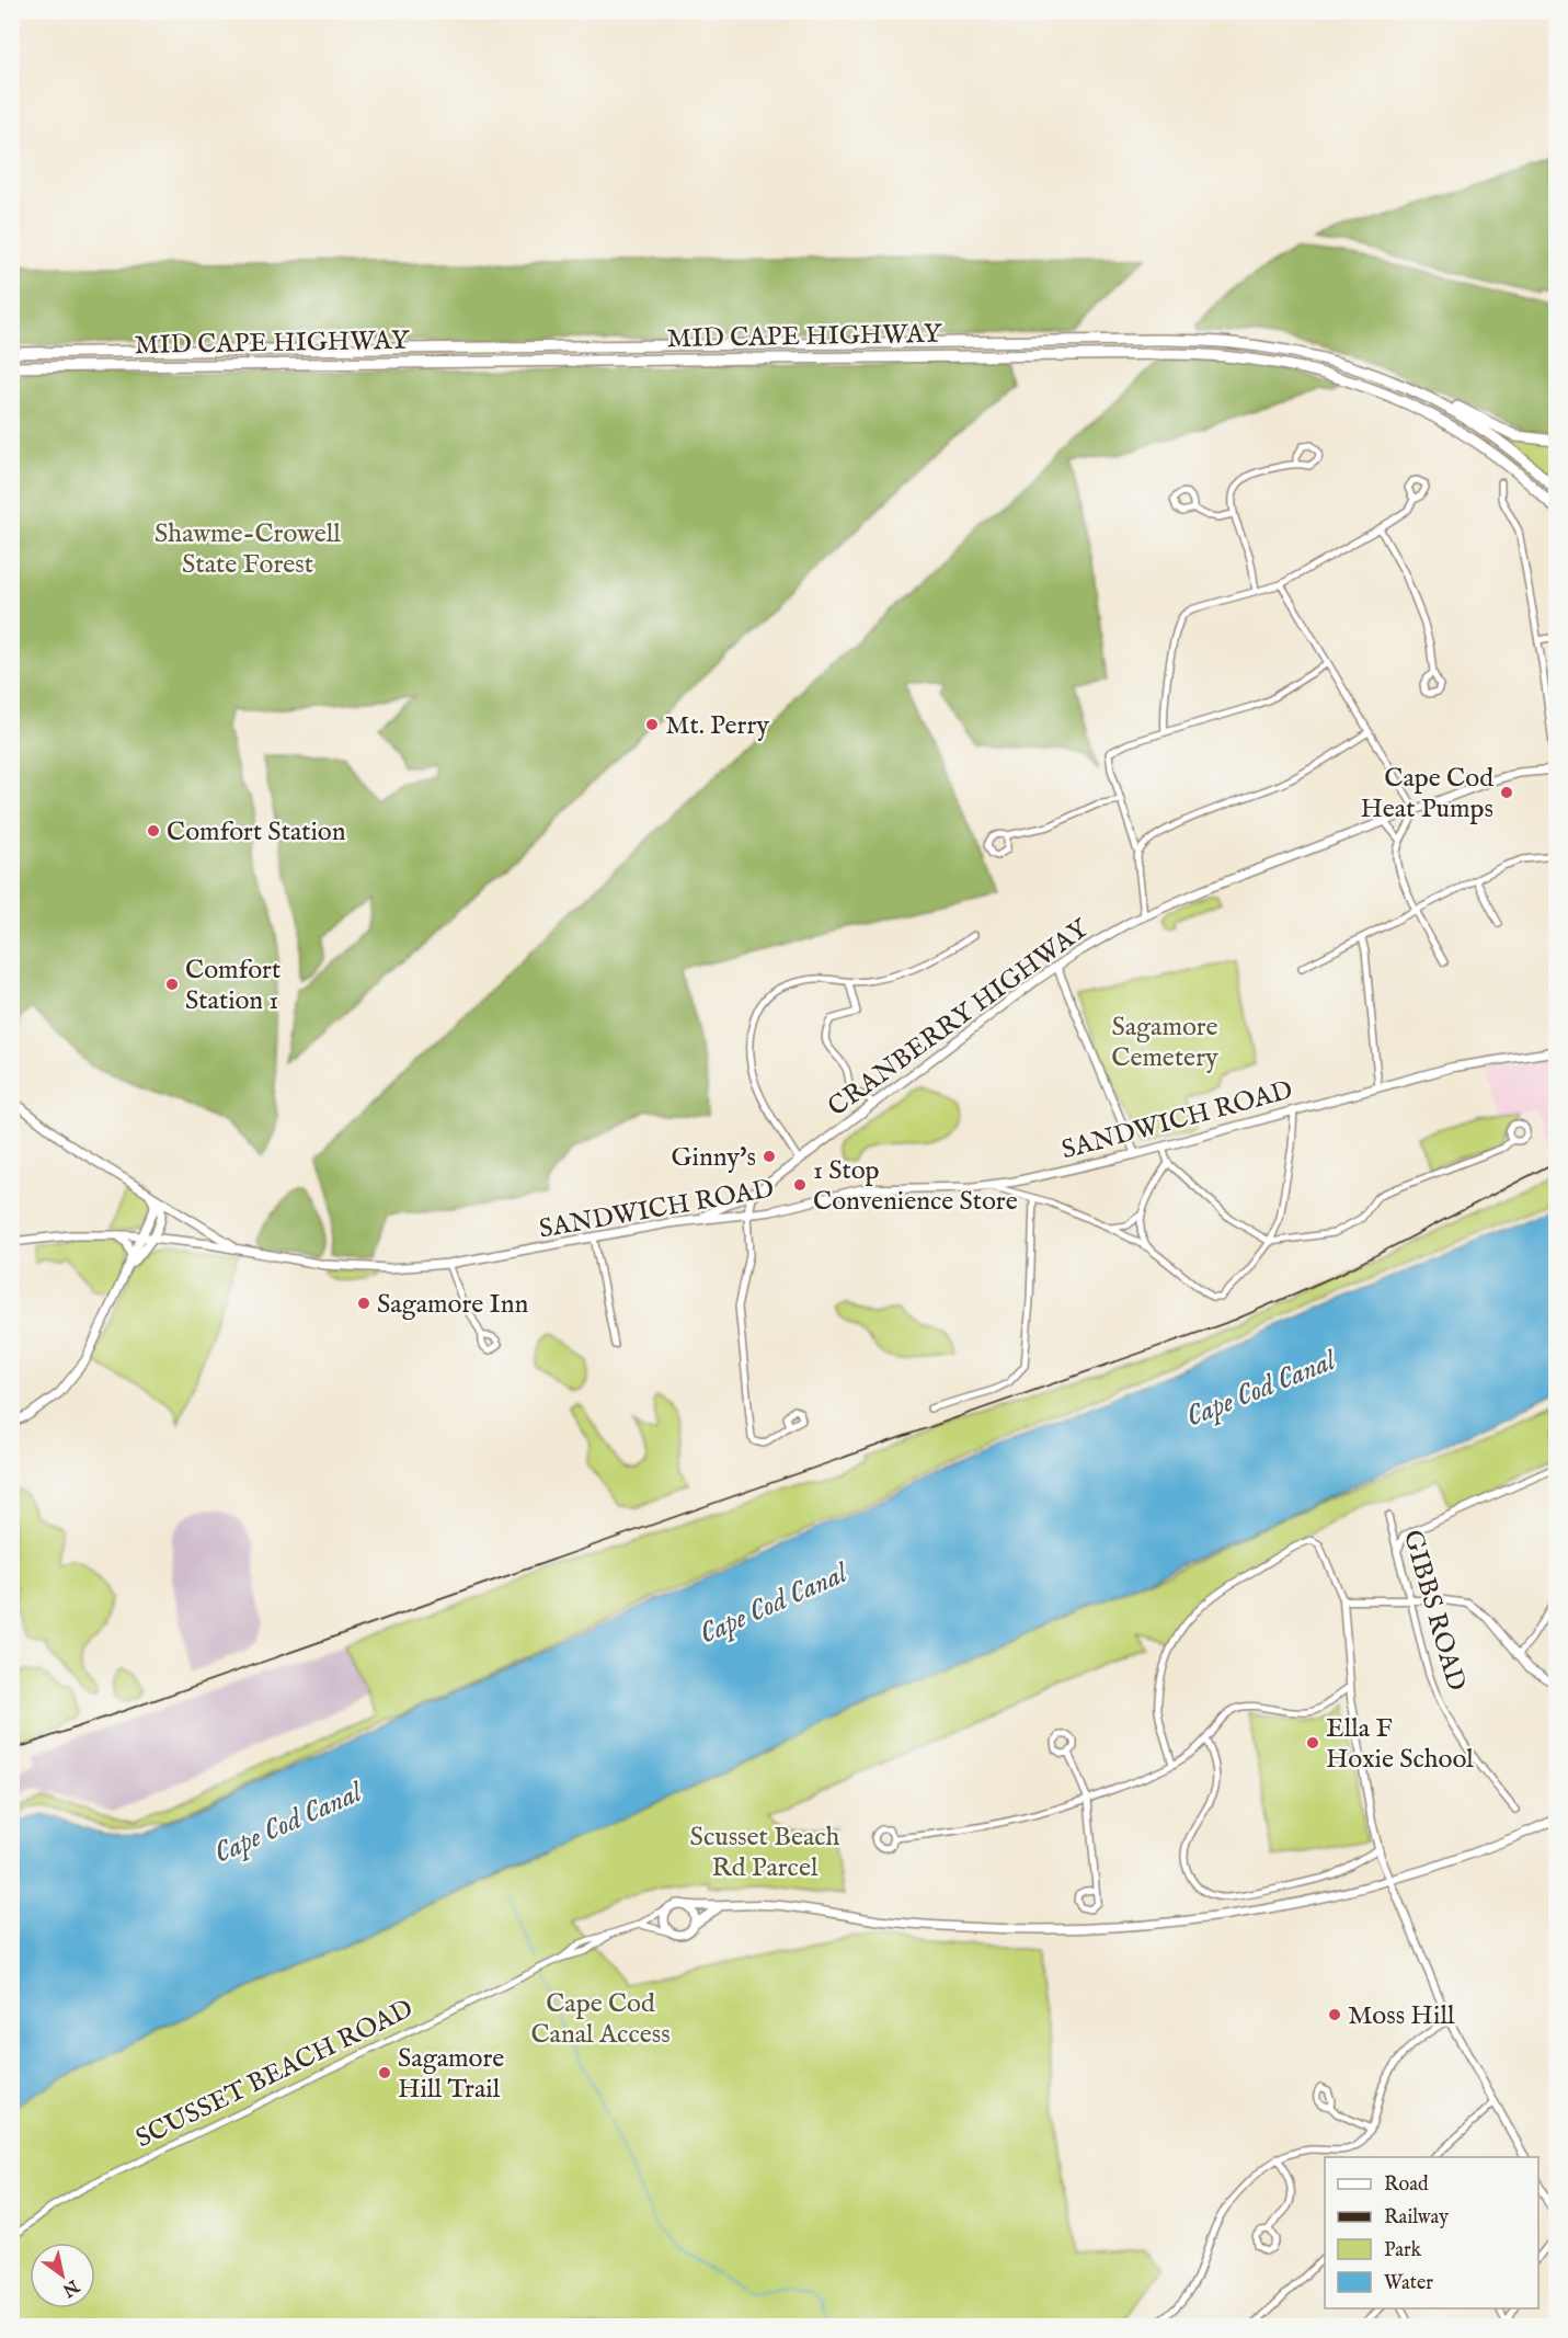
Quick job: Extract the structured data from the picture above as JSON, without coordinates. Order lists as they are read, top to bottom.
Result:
{
  "streets": {
    "highway": ["MID CAPE HIGHWAY"],
    "main road": ["CRANBERRY HIGHWAY", "SANDWICH ROAD"],
    "street": ["GIBBS ROAD", "SCUSSET BEACH ROAD"]
  },
  "crossings": [
    ["CRANBERRY HIGHWAY", "SANDWICH ROAD"]
  ],
  "water": ["Cape Cod Canal"],
  "parks": [
    "Shawme-Crowell State Forest",
    "Sagamore Cemetery",
    "Scusset Beach Rd Parcel",
    "Cape Cod Canal Access"
  ],
  "places": [
    "Mt. Perry",
    "Cape Cod Heat Pumps",
    "Comfort Station",
    "Comfort Station 1",
    "Ginny's",
    "1 Stop Convenience Store",
    "Sagamore Inn",
    "Ella F Hoxie School",
    "Moss Hill",
    "Sagamore Hill Trail"
  ],
  "legend": [
    "Road",
    "Railway",
    "Park",
    "Water"
  ],
  "north": "bottom right"
}
